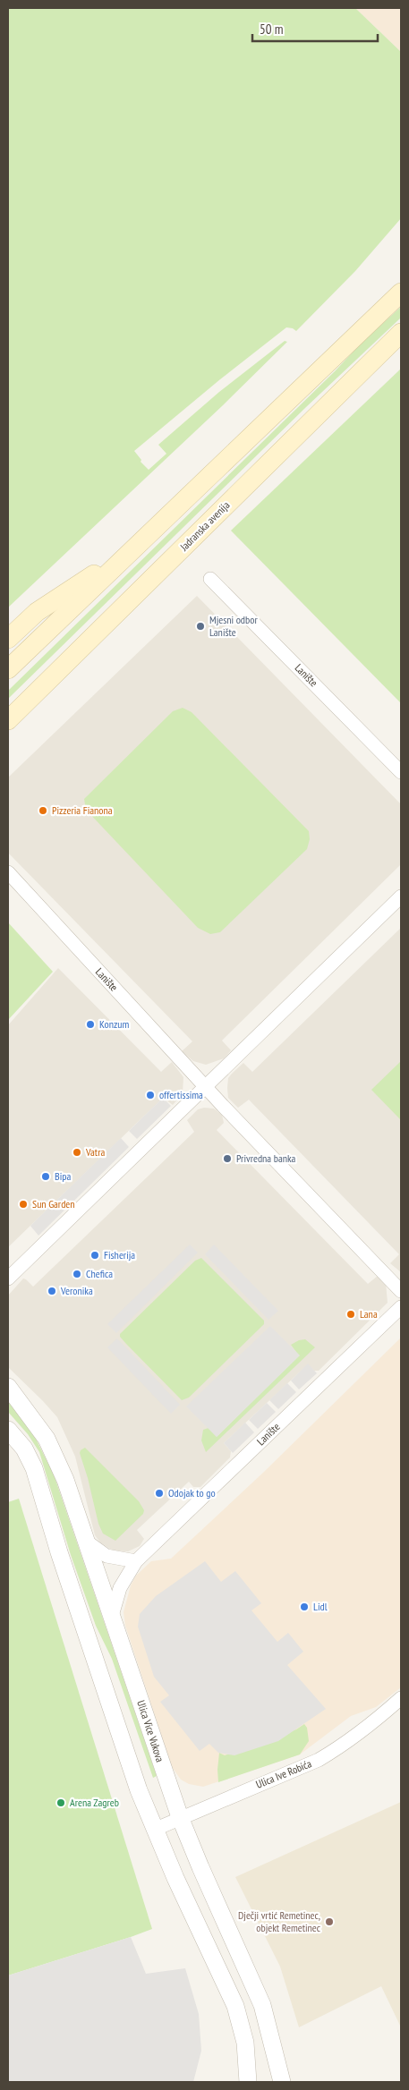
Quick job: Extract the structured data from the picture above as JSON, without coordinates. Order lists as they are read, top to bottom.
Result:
{
  "streets": {
    "main road": ["Jadranska avenija"],
    "street": ["Lanište", "Ulica Vice Vukova", "Ulica Ive Robića"]
  },
  "crossings": [
    ["Lanište", "Ulica Vice Vukova"],
    ["Ulica Vice Vukova", "Ulica Ive Robića"]
  ],
  "places": [
    "Mjesni odbor Lanište",
    "Pizzeria Fianona",
    "Konzum",
    "offertissima",
    "Vatra",
    "Privredna banka",
    "Bipa",
    "Sun Garden",
    "Fisherija",
    "Chefica",
    "Veronika",
    "Lana",
    "Odojak to go",
    "Lidl",
    "Arena Zagreb",
    "Dječji vrtić Remetinec, objekt Remetinec"
  ],
  "scale_bar": "50 m"
}
